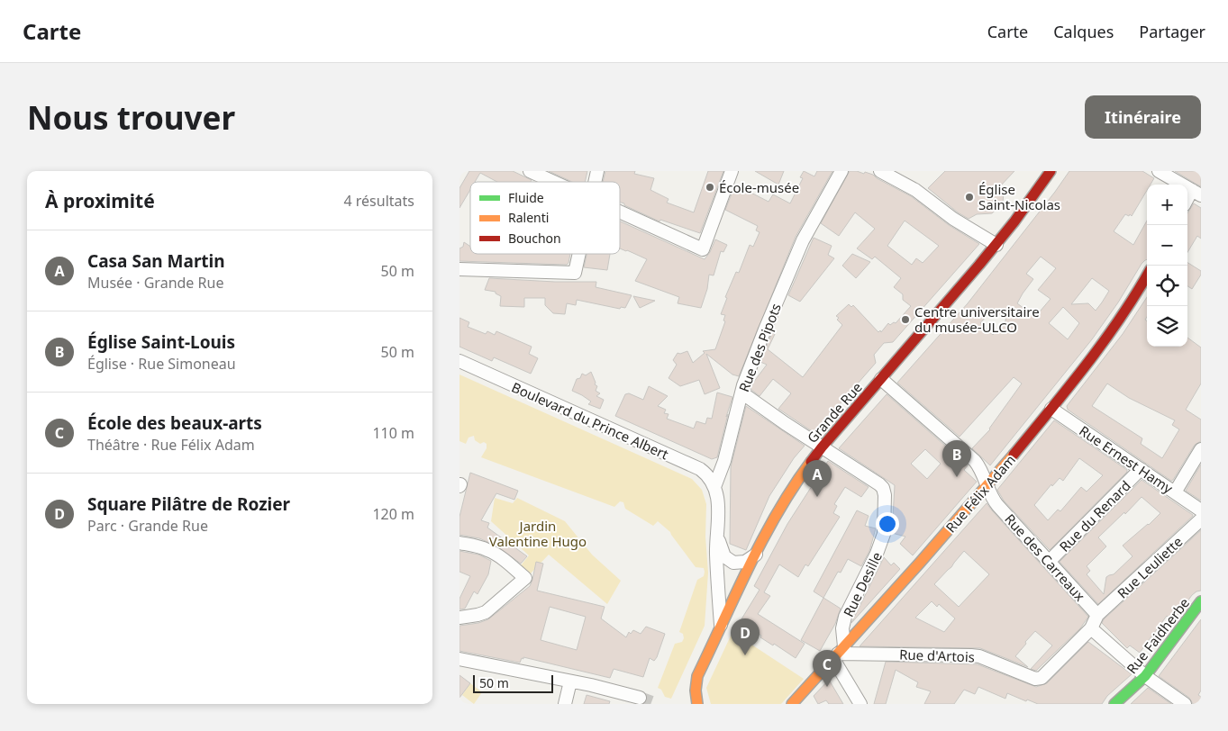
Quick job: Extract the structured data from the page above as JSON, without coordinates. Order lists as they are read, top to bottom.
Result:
{
  "streets": {
    "main road": ["Grande Rue", "Rue Félix Adam", "Rue Faidherbe"],
    "street": [
      "Rue des Pipots",
      "Boulevard du Prince Albert",
      "Rue Ernest Hamy",
      "Rue du Renard",
      "Rue des Carreaux",
      "Rue Leuliette",
      "Rue Desille",
      "Rue d'Artois"
    ]
  },
  "crossings": [
    ["Rue des Pipots", "Boulevard du Prince Albert"],
    ["Rue des Pipots", "Rue Desille"],
    ["Grande Rue", "Rue des Carreaux"],
    ["Grande Rue", "Rue Desille"],
    ["Rue Ernest Hamy", "Rue Félix Adam"],
    ["Rue Ernest Hamy", "Rue du Renard"],
    ["Rue Félix Adam", "Rue des Carreaux"],
    ["Rue Félix Adam", "Rue Desille"],
    ["Rue Félix Adam", "Rue d'Artois"],
    ["Rue du Renard", "Rue des Carreaux"],
    ["Rue des Carreaux", "Rue Leuliette"],
    ["Rue Desille", "Rue d'Artois"]
  ],
  "parks": ["Jardin Valentine Hugo"],
  "places": ["École-musée", "Église Saint-Nicolas", "Centre universitaire du musée-ULCO"],
  "legend": ["Fluide", "Ralenti", "Bouchon"],
  "scale_bar": "50 m",
  "page": {
    "header": "Carte",
    "nav": ["Carte", "Calques", "Partager"],
    "buttons": "Itinéraire",
    "title": "Nous trouver",
    "heading": ["À proximité", "4 résultats"],
    "map_buttons": ["+", "−"],
    "list": [
      {
        "mark": "A",
        "name": "Casa San Martin",
        "note": "Musée · Grande Rue",
        "value": "50 m"
      },
      {
        "mark": "B",
        "name": "Église Saint-Louis",
        "note": "Église · Rue Simoneau",
        "value": "50 m"
      },
      {
        "mark": "C",
        "name": "École des beaux-arts",
        "note": "Théâtre · Rue Félix Adam",
        "value": "110 m"
      },
      {
        "mark": "D",
        "name": "Square Pilâtre de Rozier",
        "note": "Parc · Grande Rue",
        "value": "120 m"
      }
    ],
    "pins": [
      "B",
      "A",
      "D",
      "C"
    ],
    "scale": "50 m"
  }
}
